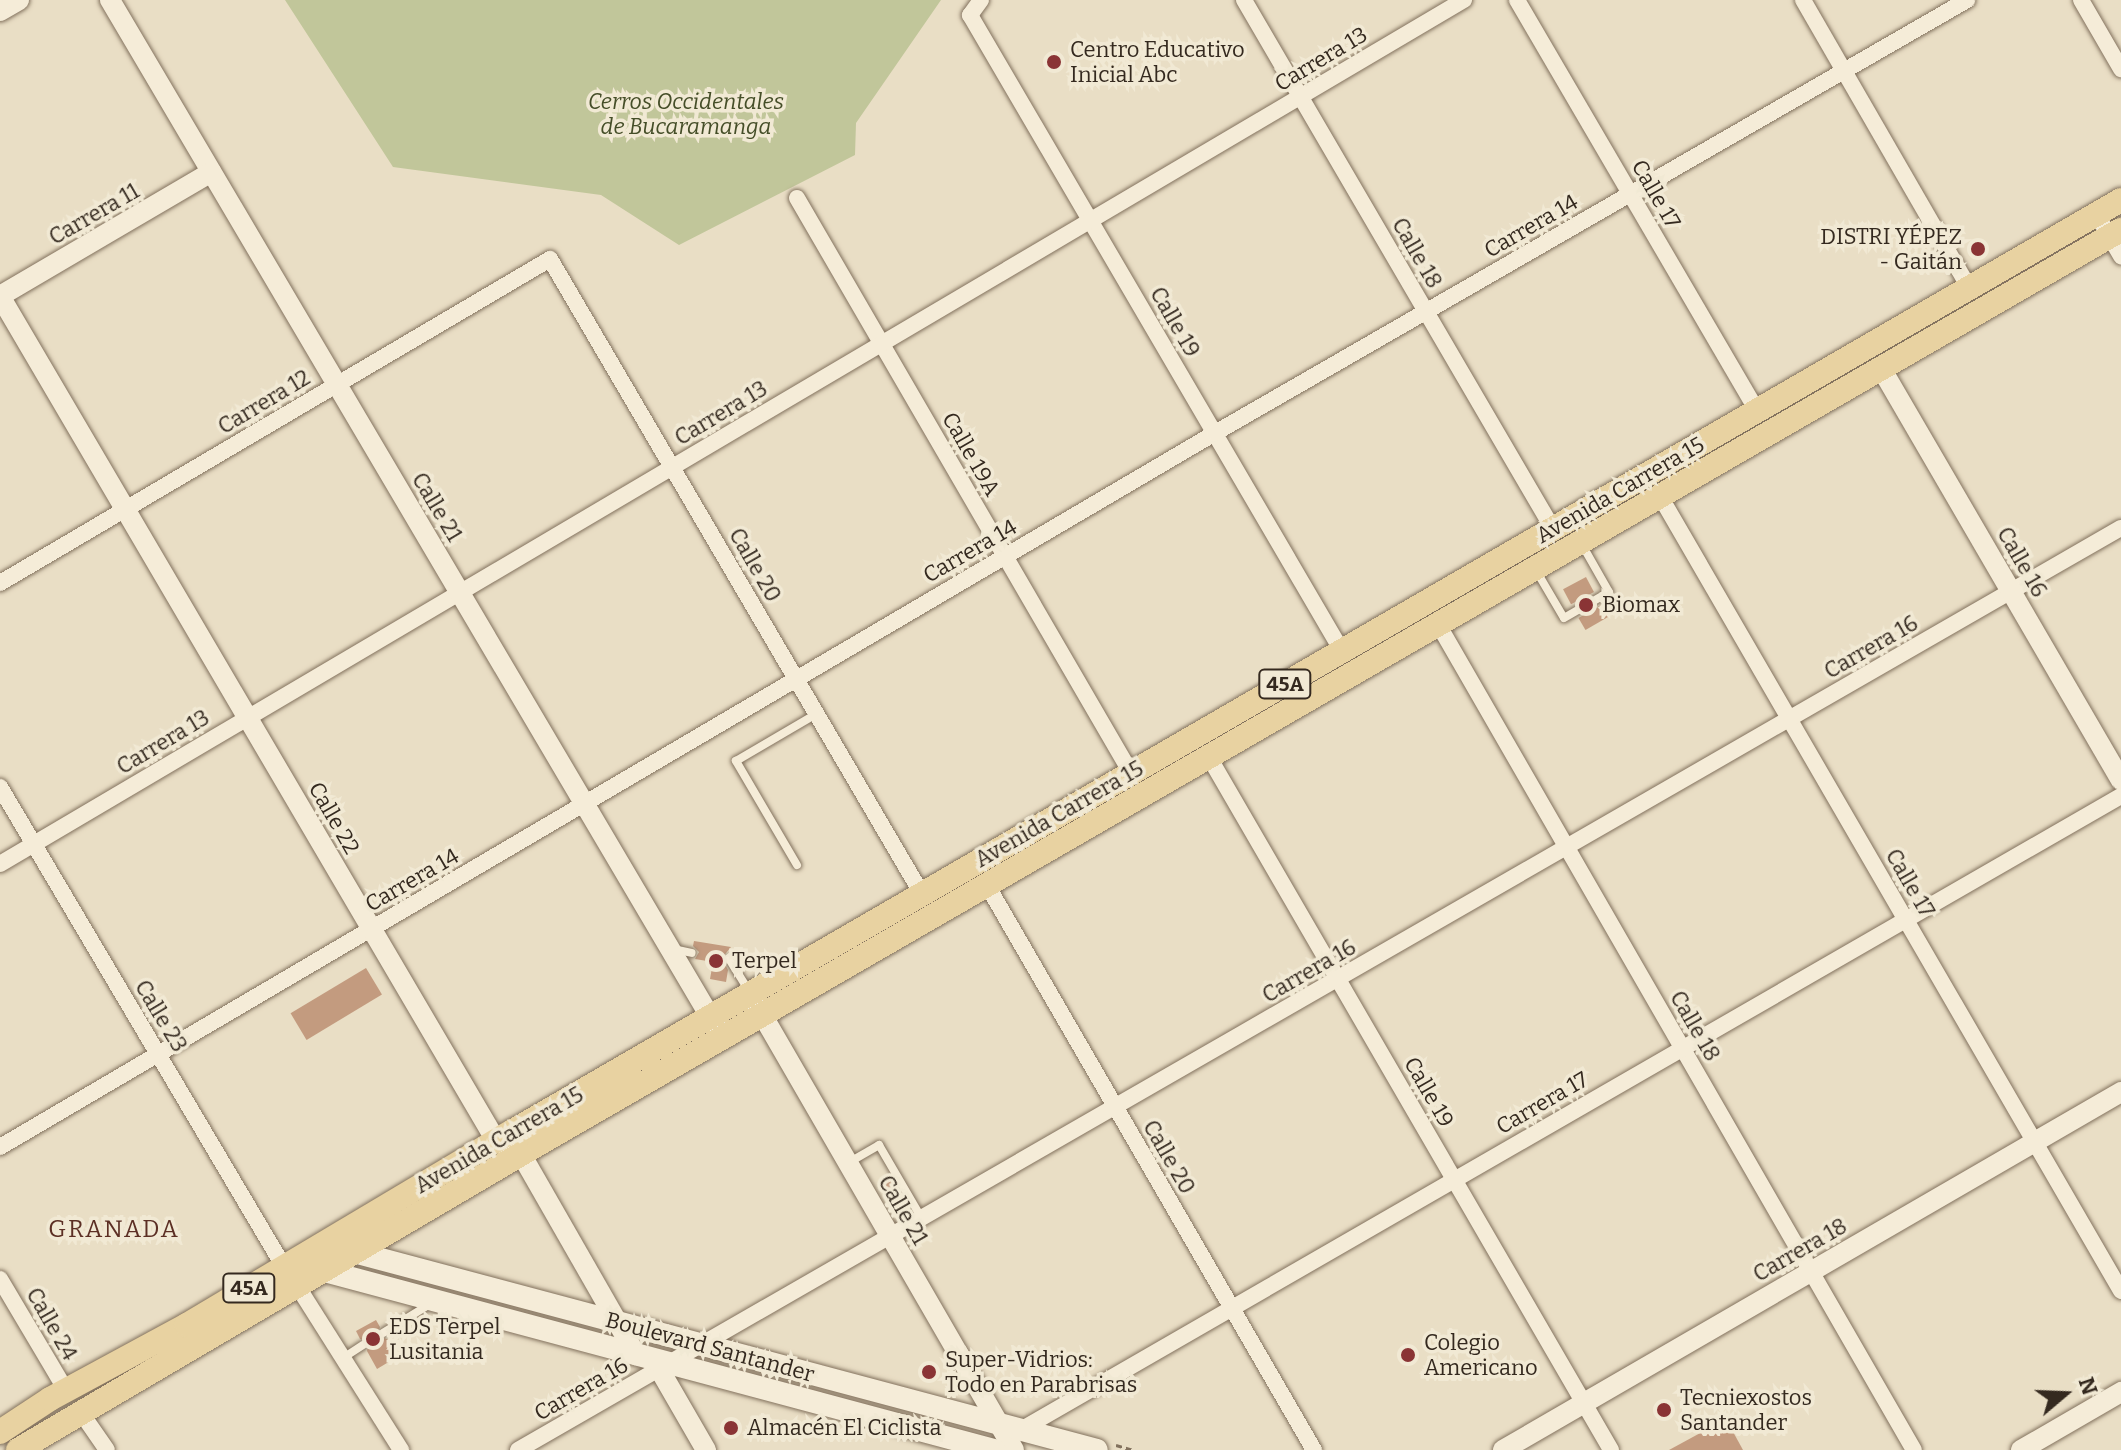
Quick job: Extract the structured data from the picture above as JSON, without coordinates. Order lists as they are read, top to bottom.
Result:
{
  "streets": {
    "main road": ["Avenida Carrera 15", "45A", "Boulevard Santander"],
    "street": [
      "Carrera 13",
      "Calle 17",
      "Carrera 11",
      "Carrera 14",
      "Calle 18",
      "Calle 19",
      "Carrera 12",
      "Calle 19A",
      "Calle 21",
      "Calle 16",
      "Calle 20",
      "Carrera 16",
      "Calle 22",
      "Calle 23",
      "Carrera 17",
      "Carrera 18",
      "Calle 24"
    ]
  },
  "crossings": [
    ["Carrera 13", "Calle 18"],
    ["Carrera 13", "Calle 19"],
    ["Carrera 13", "Calle 19A"],
    ["Carrera 13", "Calle 21"],
    ["Carrera 13", "Calle 20"],
    ["Carrera 13", "Calle 22"],
    ["Carrera 13", "Calle 23"],
    ["Calle 17", "Carrera 14"],
    ["Calle 17", "Avenida Carrera 15"],
    ["Calle 17", "Carrera 16"],
    ["Calle 17", "Carrera 17"],
    ["Calle 17", "Carrera 18"],
    ["Carrera 11", "Calle 21"],
    ["Carrera 11", "Calle 22"],
    ["Carrera 14", "Calle 18"],
    ["Carrera 14", "Calle 19"],
    ["Carrera 14", "Calle 19A"],
    ["Carrera 14", "Calle 21"],
    ["Carrera 14", "Calle 20"],
    ["Carrera 14", "Calle 22"],
    ["Carrera 14", "Calle 23"],
    ["Calle 18", "Avenida Carrera 15"],
    ["Calle 18", "Carrera 16"],
    ["Calle 18", "Carrera 17"],
    ["Calle 18", "Carrera 18"],
    ["Calle 19", "Avenida Carrera 15"],
    ["Calle 19", "Carrera 16"],
    ["Calle 19", "Carrera 17"],
    ["Calle 19", "Carrera 18"],
    ["Carrera 12", "Calle 21"],
    ["Carrera 12", "Calle 20"],
    ["Carrera 12", "Calle 22"],
    ["Calle 19A", "Avenida Carrera 15"],
    ["Avenida Carrera 15", "Calle 21"],
    ["Avenida Carrera 15", "Calle 16"],
    ["Avenida Carrera 15", "Calle 20"],
    ["Avenida Carrera 15", "Calle 22"],
    ["Avenida Carrera 15", "Calle 23"],
    ["Avenida Carrera 15", "Calle 24"],
    ["Avenida Carrera 15", "Boulevard Santander"],
    ["Calle 21", "Carrera 16"],
    ["Calle 21", "Carrera 17"],
    ["Calle 21", "Boulevard Santander"],
    ["Calle 16", "Carrera 16"],
    ["Calle 20", "Carrera 16"],
    ["Calle 20", "Carrera 17"],
    ["Carrera 16", "Boulevard Santander"],
    ["Carrera 17", "Boulevard Santander"]
  ],
  "districts": ["GRANADA"],
  "parks": ["Cerros Occidentales de Bucaramanga"],
  "places": [
    "Centro Educativo Inicial Abc",
    "DISTRI YÉPEZ - Gaitán",
    "Biomax",
    "Terpel",
    "EDS Terpel Lusitania",
    "Colegio Americano",
    "Super-Vidrios: Todo en Parabrisas",
    "Tecniexostos Santander",
    "Almacén El Ciclista"
  ],
  "north": "right"
}
